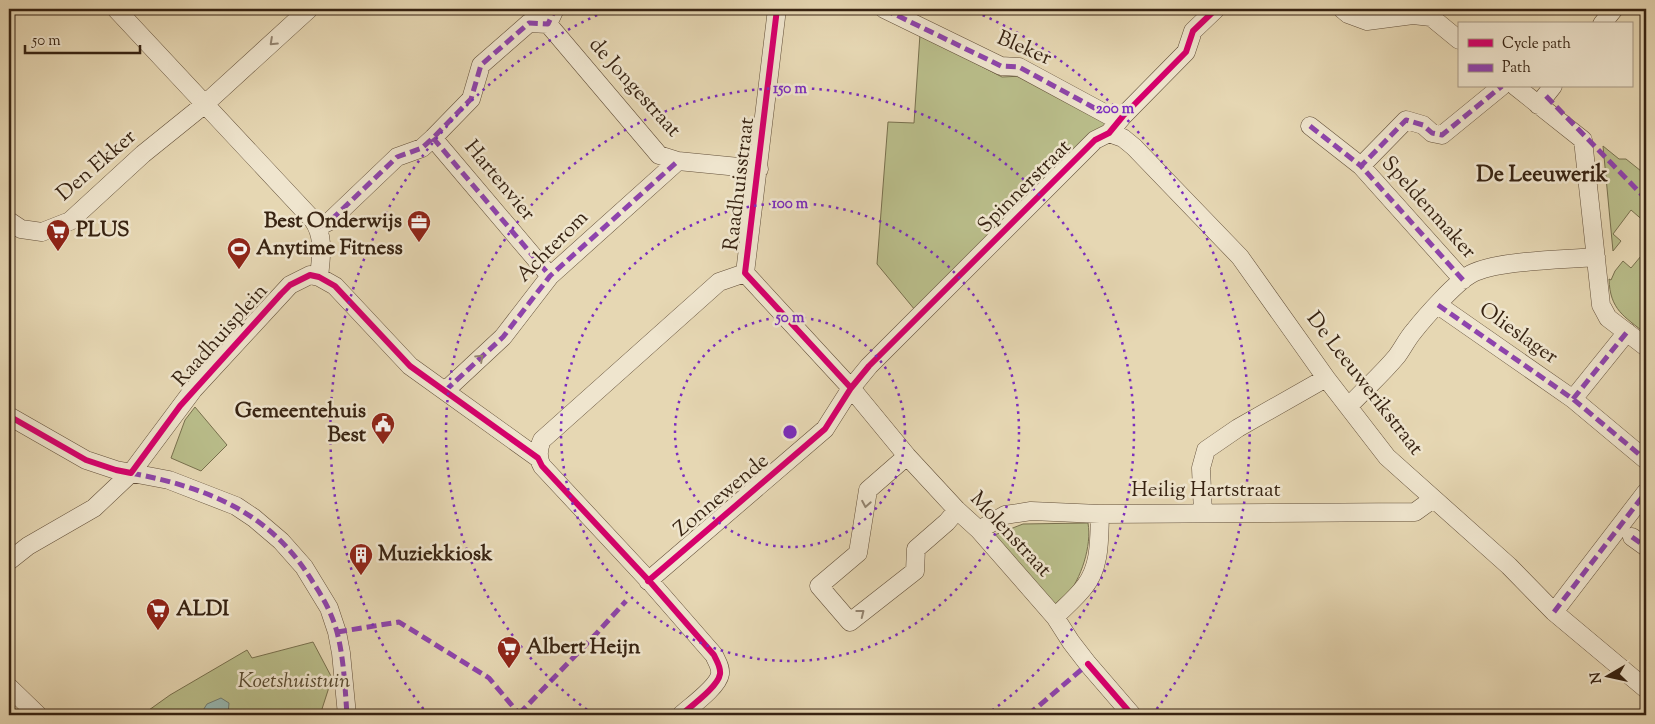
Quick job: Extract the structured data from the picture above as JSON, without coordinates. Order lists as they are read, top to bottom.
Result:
{
  "streets": {
    "street": [
      "Bleker",
      "de Jongestraat",
      "Den Ekker",
      "Hartenvier",
      "Raadhuisstraat",
      "Spinnerstraat",
      "Speldenmaker",
      "Achterom",
      "Olieslager",
      "Raadhuisplein",
      "De Leeuwerikstraat",
      "Heilig Hartstraat",
      "Zonnewende",
      "Molenstraat"
    ]
  },
  "crossings": [
    ["Bleker", "Spinnerstraat"],
    ["Bleker", "De Leeuwerikstraat"],
    ["de Jongestraat", "Raadhuisstraat"],
    ["de Jongestraat", "Achterom"],
    ["Hartenvier", "Achterom"],
    ["Raadhuisstraat", "Molenstraat"],
    ["Spinnerstraat", "De Leeuwerikstraat"],
    ["Spinnerstraat", "Zonnewende"],
    ["Spinnerstraat", "Molenstraat"],
    ["De Leeuwerikstraat", "Heilig Hartstraat"],
    ["Heilig Hartstraat", "Molenstraat"],
    ["Zonnewende", "Molenstraat"]
  ],
  "one_way": ["Den Ekker", "Achterom"],
  "districts": ["De Leeuwerik"],
  "parks": ["Koetshuistuin"],
  "places": {
    "office": ["Best Onderwijs"],
    "supermarket": ["PLUS", "ALDI", "Albert Heijn"],
    "sports": ["Anytime Fitness"],
    "public building": ["Gemeentehuis Best"],
    "building": ["Muziekkiosk"]
  },
  "legend": ["Cycle path", "Path"],
  "scale_bar": "50 m",
  "north": "left",
  "rings": [
    "150 m",
    "200 m",
    "100 m",
    "50 m"
  ]
}
